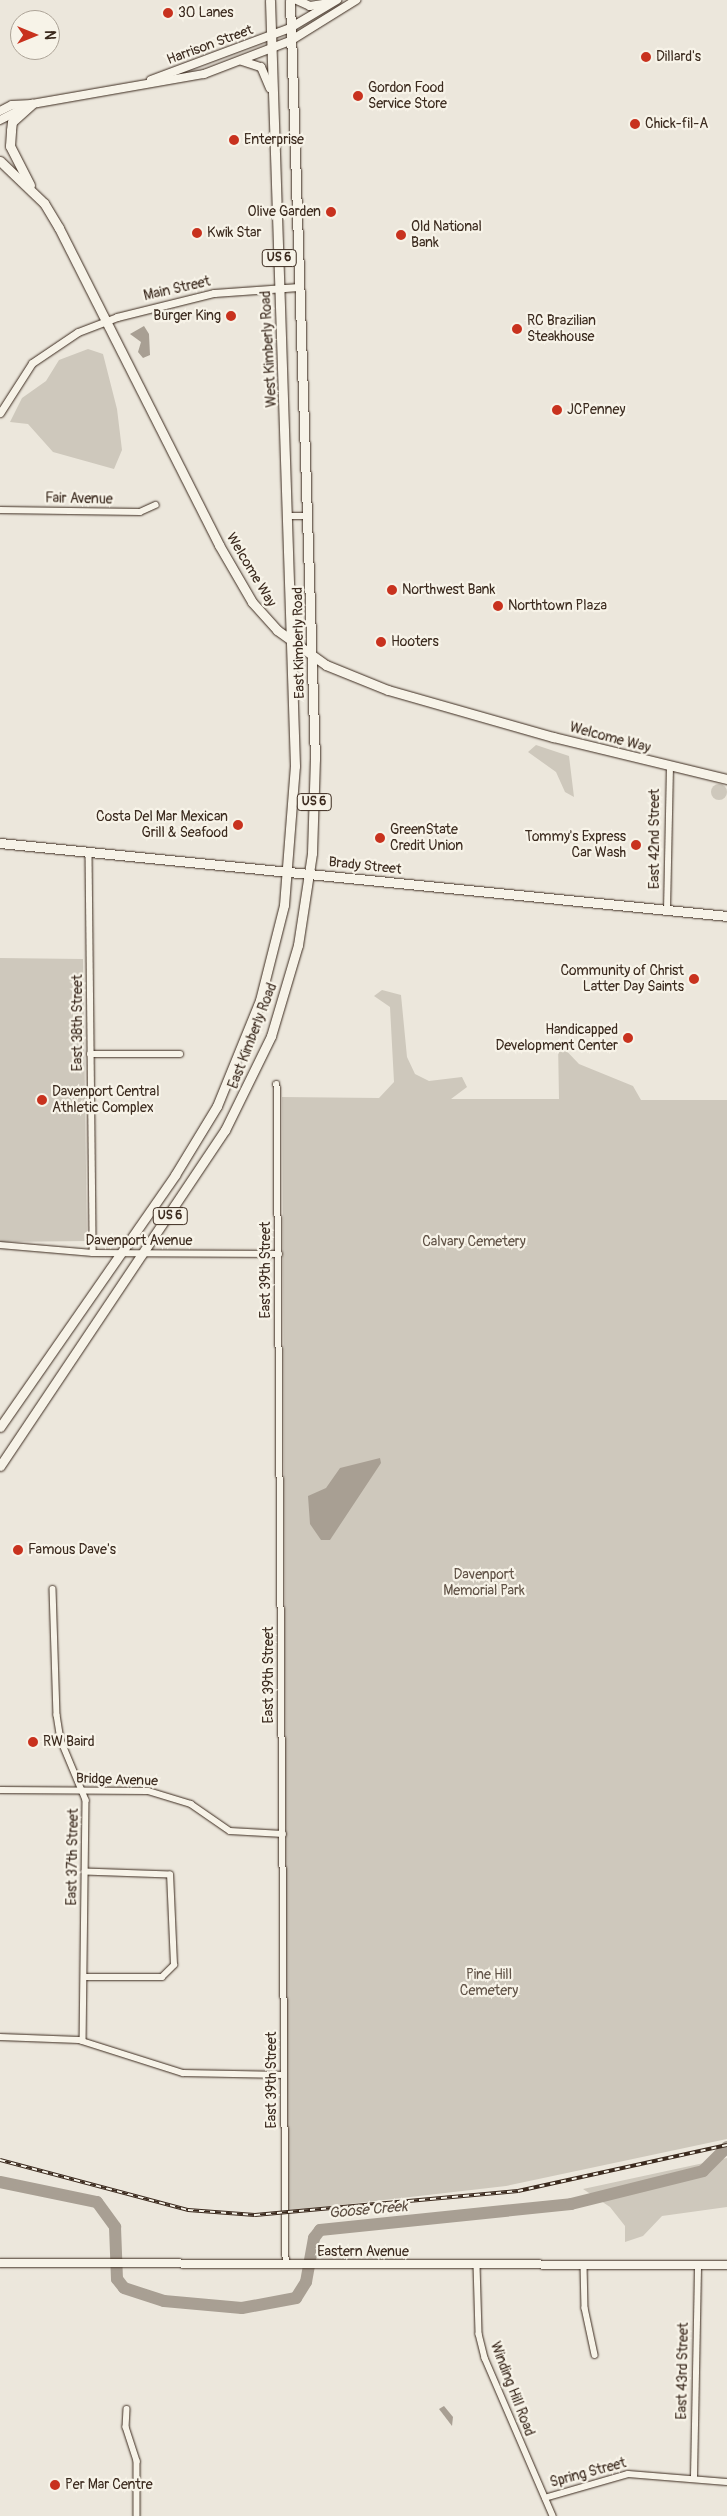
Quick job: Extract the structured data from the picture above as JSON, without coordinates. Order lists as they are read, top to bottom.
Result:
{
  "streets": {
    "main road": [
      "Harrison Street",
      "US 6",
      "West Kimberly Road",
      "Welcome Way",
      "East Kimberly Road",
      "Brady Street",
      "Eastern Avenue"
    ],
    "street": [
      "Main Street",
      "Fair Avenue",
      "East 42nd Street",
      "East 38th Street",
      "Davenport Avenue",
      "East 39th Street",
      "Bridge Avenue",
      "East 37th Street",
      "East 43rd Street",
      "Winding Hill Road",
      "Spring Street"
    ]
  },
  "crossings": [
    ["Harrison Street", "US 6"],
    ["Harrison Street", "West Kimberly Road"],
    ["US 6", "Main Street"],
    ["US 6", "East Kimberly Road"],
    ["Main Street", "West Kimberly Road"],
    ["Main Street", "Welcome Way"],
    ["West Kimberly Road", "East Kimberly Road"],
    ["Welcome Way", "East Kimberly Road"],
    ["Welcome Way", "East 42nd Street"],
    ["East Kimberly Road", "Brady Street"],
    ["East Kimberly Road", "Davenport Avenue"],
    ["East 42nd Street", "Brady Street"],
    ["Brady Street", "East 38th Street"],
    ["East 38th Street", "Davenport Avenue"],
    ["Davenport Avenue", "East 39th Street"],
    ["East 39th Street", "Bridge Avenue"],
    ["East 39th Street", "Eastern Avenue"],
    ["Bridge Avenue", "East 37th Street"],
    ["Eastern Avenue", "East 43rd Street"],
    ["Eastern Avenue", "Winding Hill Road"],
    ["East 43rd Street", "Spring Street"],
    ["Winding Hill Road", "Spring Street"]
  ],
  "water": ["Goose Creek"],
  "parks": ["Calvary Cemetery", "Davenport Memorial Park", "Pine Hill Cemetery"],
  "places": [
    "30 Lanes",
    "Dillard's",
    "Gordon Food Service Store",
    "Chick-fil-A",
    "Enterprise",
    "Olive Garden",
    "Kwik Star",
    "Old National Bank",
    "Burger King",
    "RC Brazilian Steakhouse",
    "JCPenney",
    "Northwest Bank",
    "Northtown Plaza",
    "Hooters",
    "Costa Del Mar Mexican Grill & Seafood",
    "GreenState Credit Union",
    "Tommy's Express Car Wash",
    "Community of Christ Latter Day Saints",
    "Handicapped Development Center",
    "Davenport Central Athletic Complex",
    "Famous Dave's",
    "RW Baird",
    "Per Mar Centre"
  ],
  "north": "right"
}
